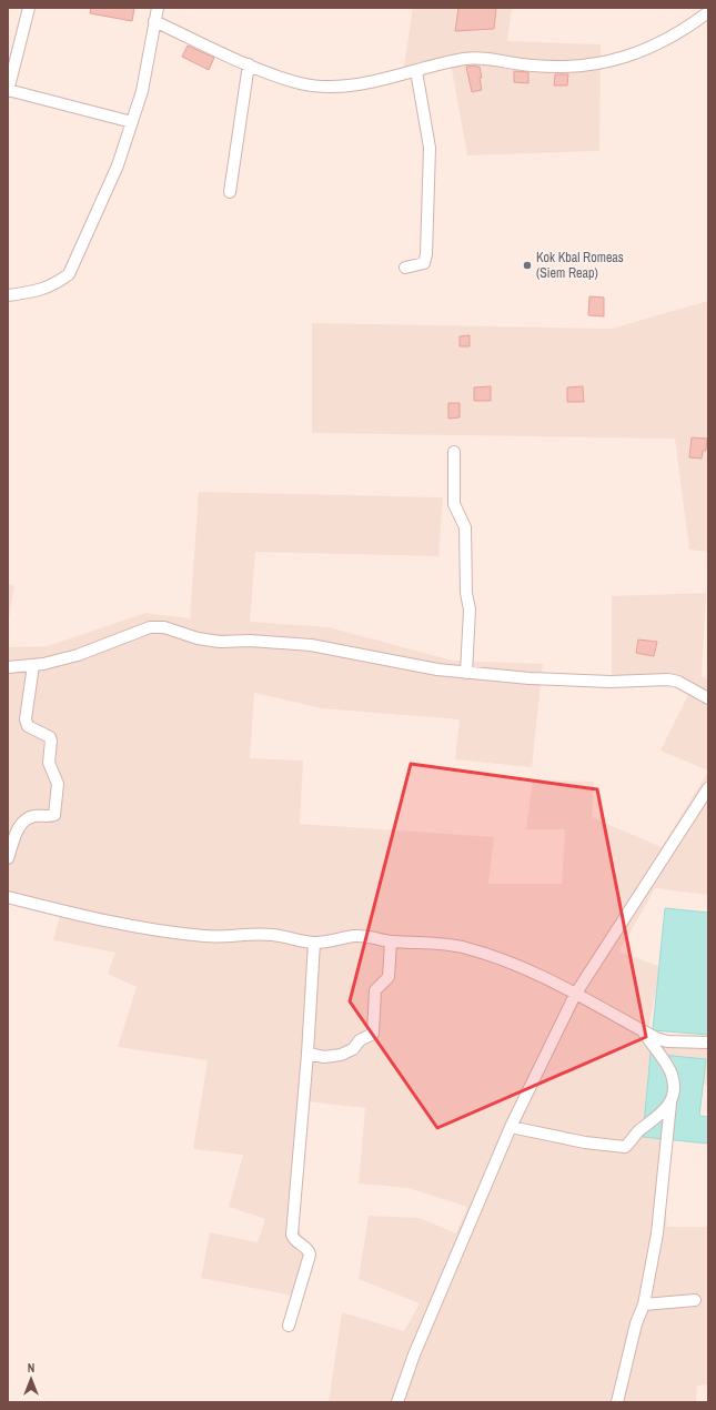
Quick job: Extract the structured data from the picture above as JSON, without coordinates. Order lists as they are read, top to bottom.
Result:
{
  "places": ["Kok Kbal Romeas (Siem Reap)"],
  "north": "top"
}
